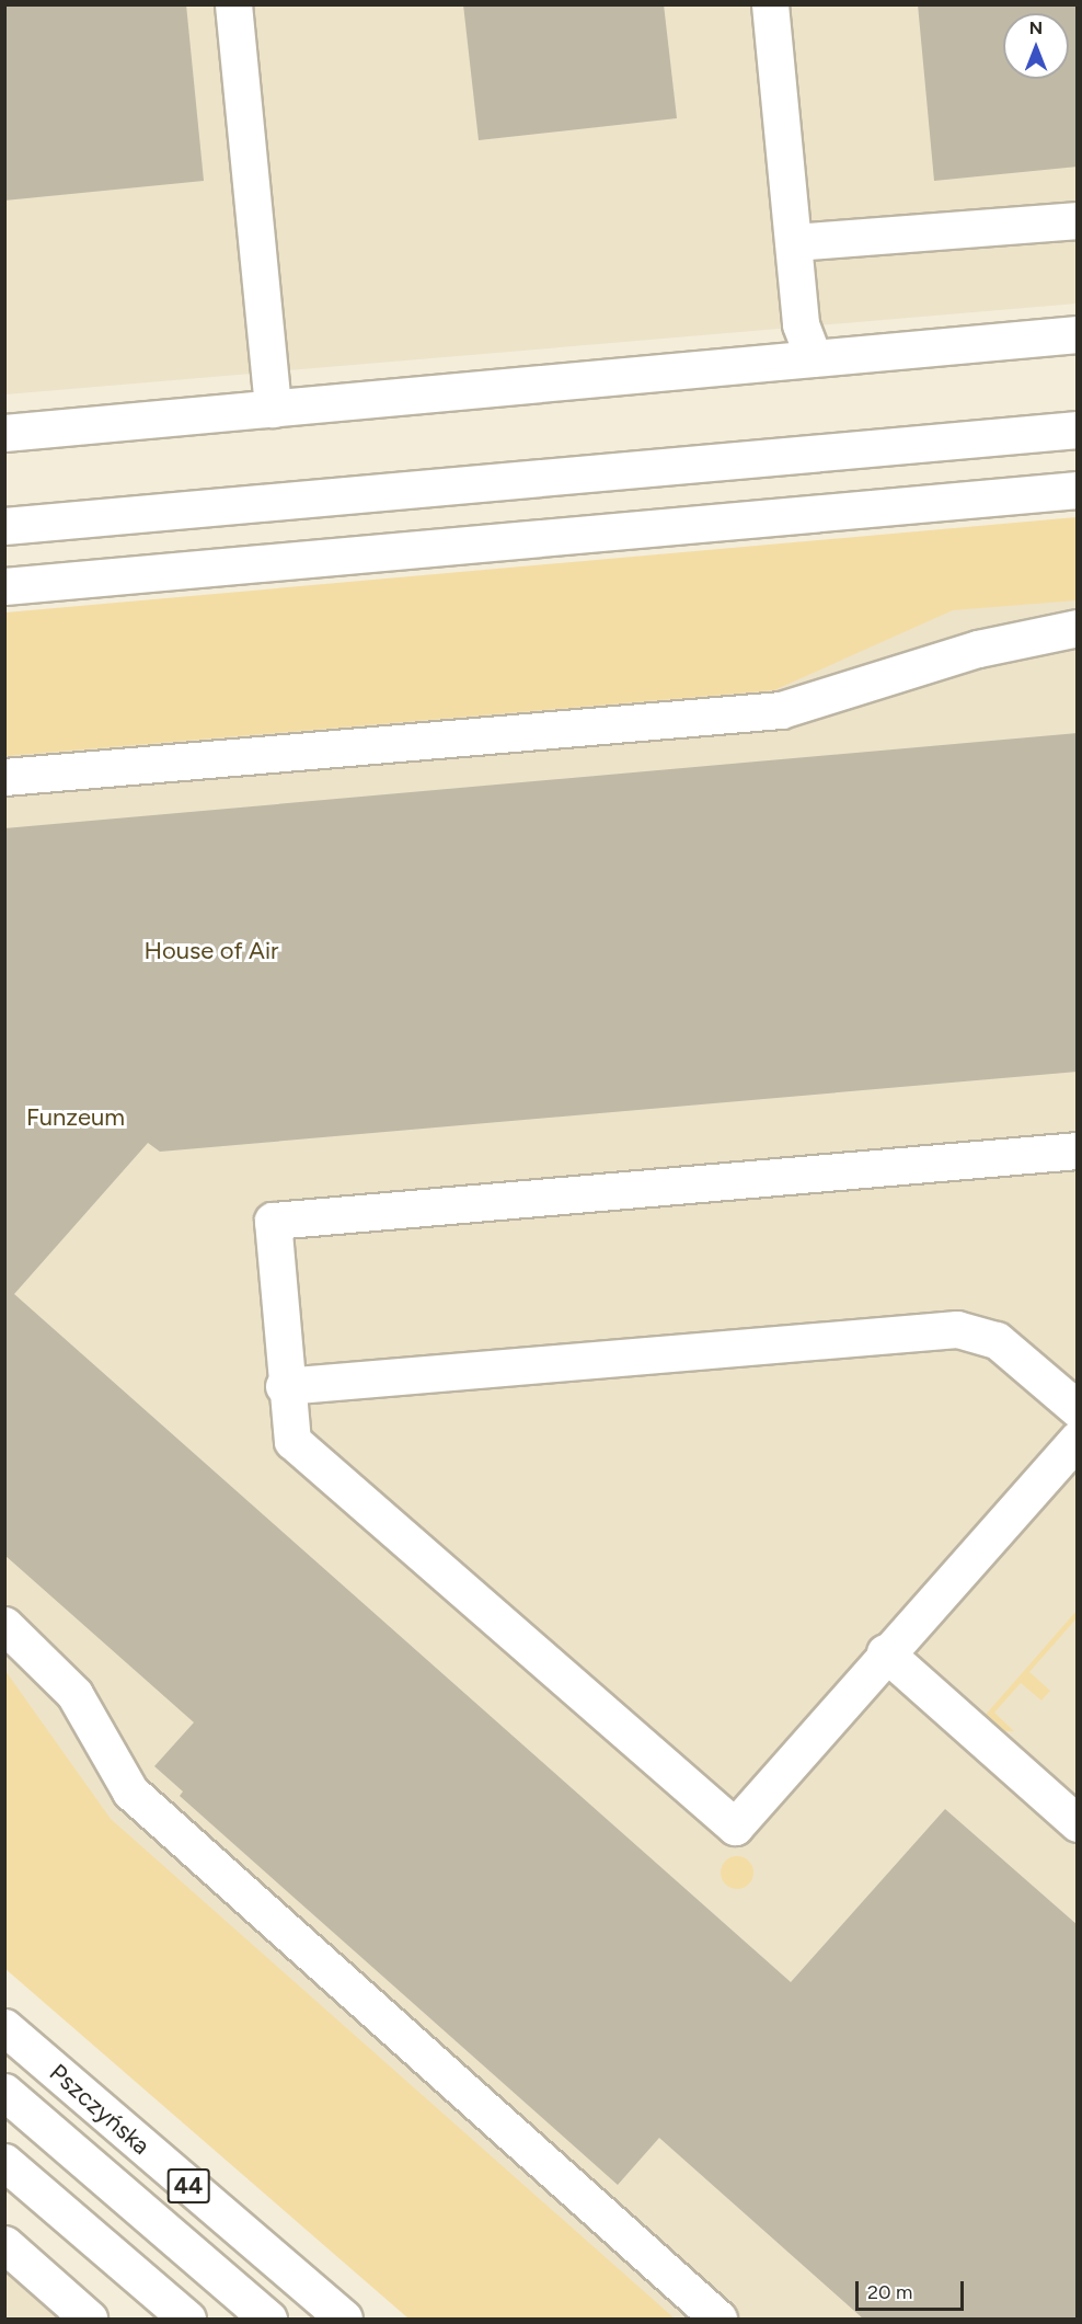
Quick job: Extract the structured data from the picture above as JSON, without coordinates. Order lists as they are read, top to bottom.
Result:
{
  "streets": {
    "main road": ["Pszczyńska", "44"]
  },
  "crossings": [
    ["Pszczyńska", "44"]
  ],
  "parks": ["House of Air", "Funzeum"],
  "scale_bar": "20 m",
  "north": "top"
}
